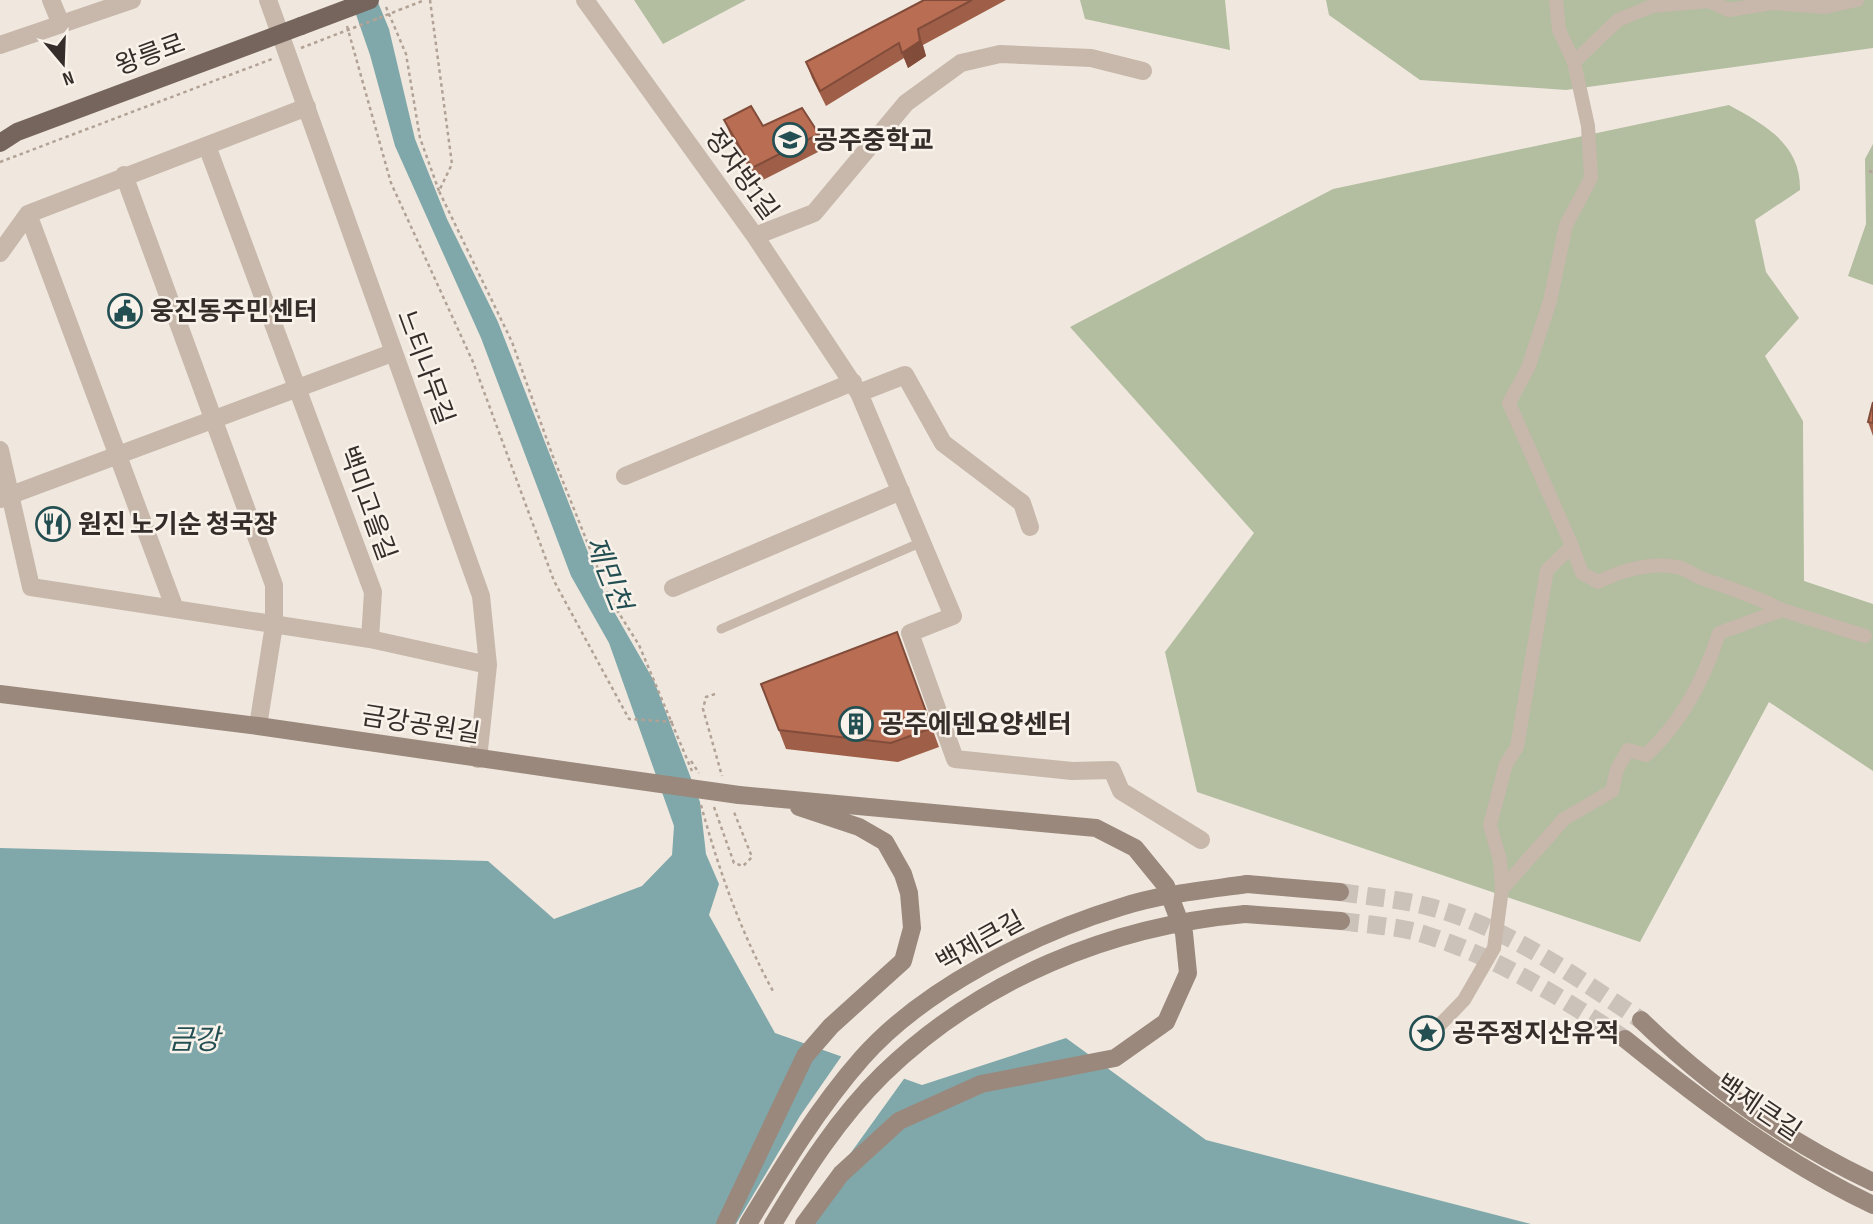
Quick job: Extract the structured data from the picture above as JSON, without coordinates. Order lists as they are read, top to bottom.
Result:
{
  "streets": {
    "main road": ["왕릉로", "금강공원길", "백제큰길"],
    "street": ["정자방1길", "느티나무길", "백미고을길"]
  },
  "crossings": [
    ["왕릉로", "느티나무길"],
    ["느티나무길", "금강공원길"]
  ],
  "water": ["제민천", "금강"],
  "places": {
    "school or university": ["공주중학교"],
    "public building": ["웅진동주민센터"],
    "restaurant": ["원진 노기순 청국장"],
    "building": ["공주에덴요양센터"],
    "place": ["공주정지산유적"]
  },
  "north": "bottom"
}
